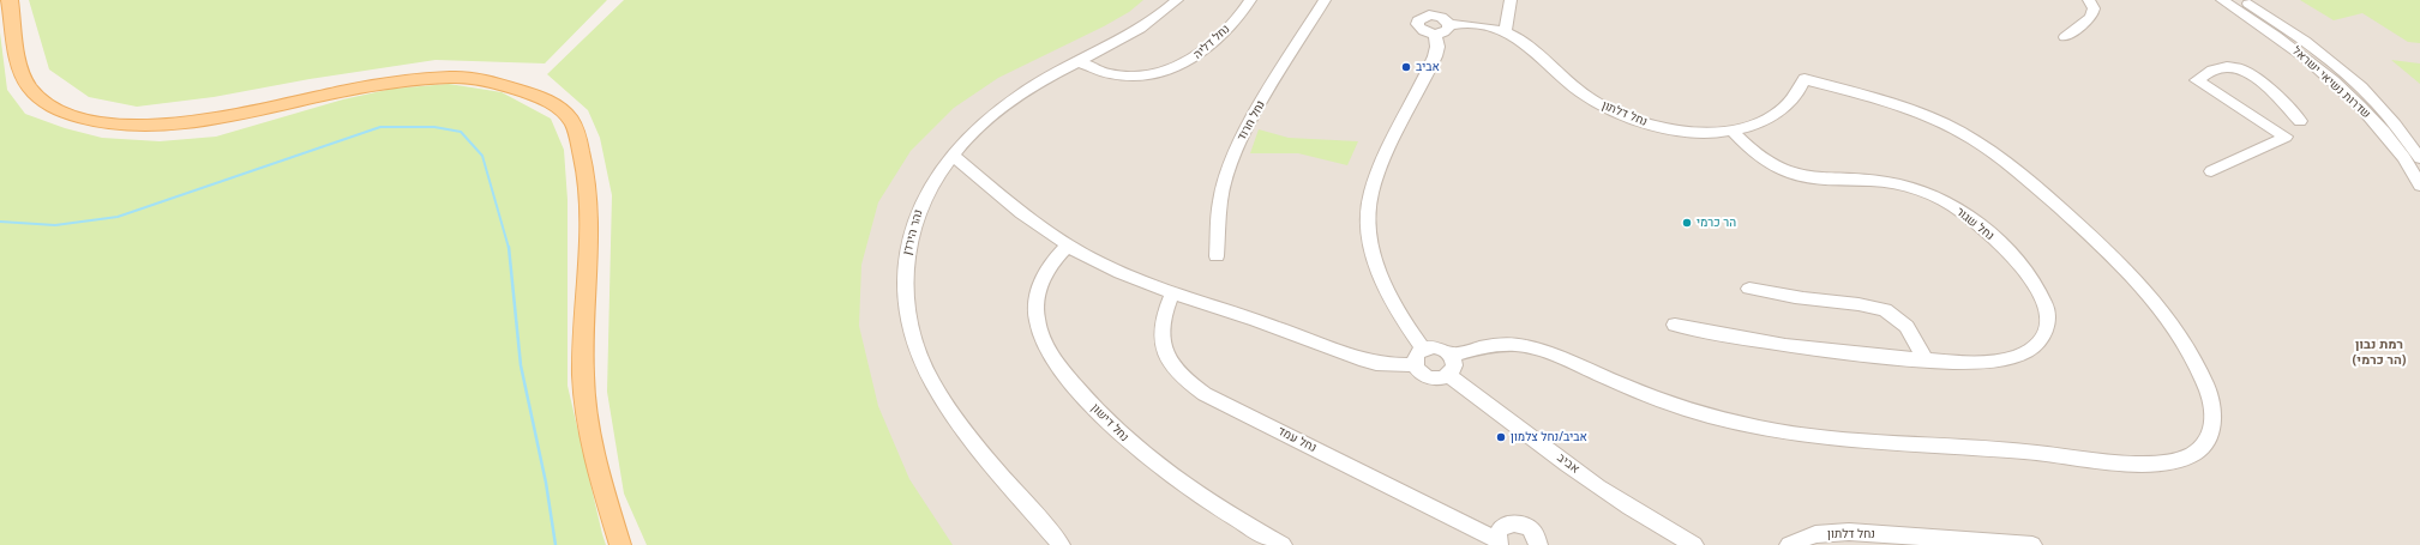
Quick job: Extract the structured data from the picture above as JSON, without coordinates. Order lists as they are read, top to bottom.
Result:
{
  "streets": {
    "street": [
      "נחל דליה",
      "שדרות נשיאי ישראל",
      "נחל דלתון",
      "נחל חרוד",
      "נחל שגור",
      "נהר הירדן",
      "נחל דישון",
      "נחל עמד",
      "אביב"
    ]
  },
  "crossings": [
    ["נחל דליה", "נהר הירדן"],
    ["נחל דלתון", "נחל שגור"],
    ["נחל דלתון", "אביב"]
  ],
  "districts": ["רמת נבון (הר כרמי)"],
  "places": ["אביב", "הר כרמי", "אביב/נחל צלמון"]
}
